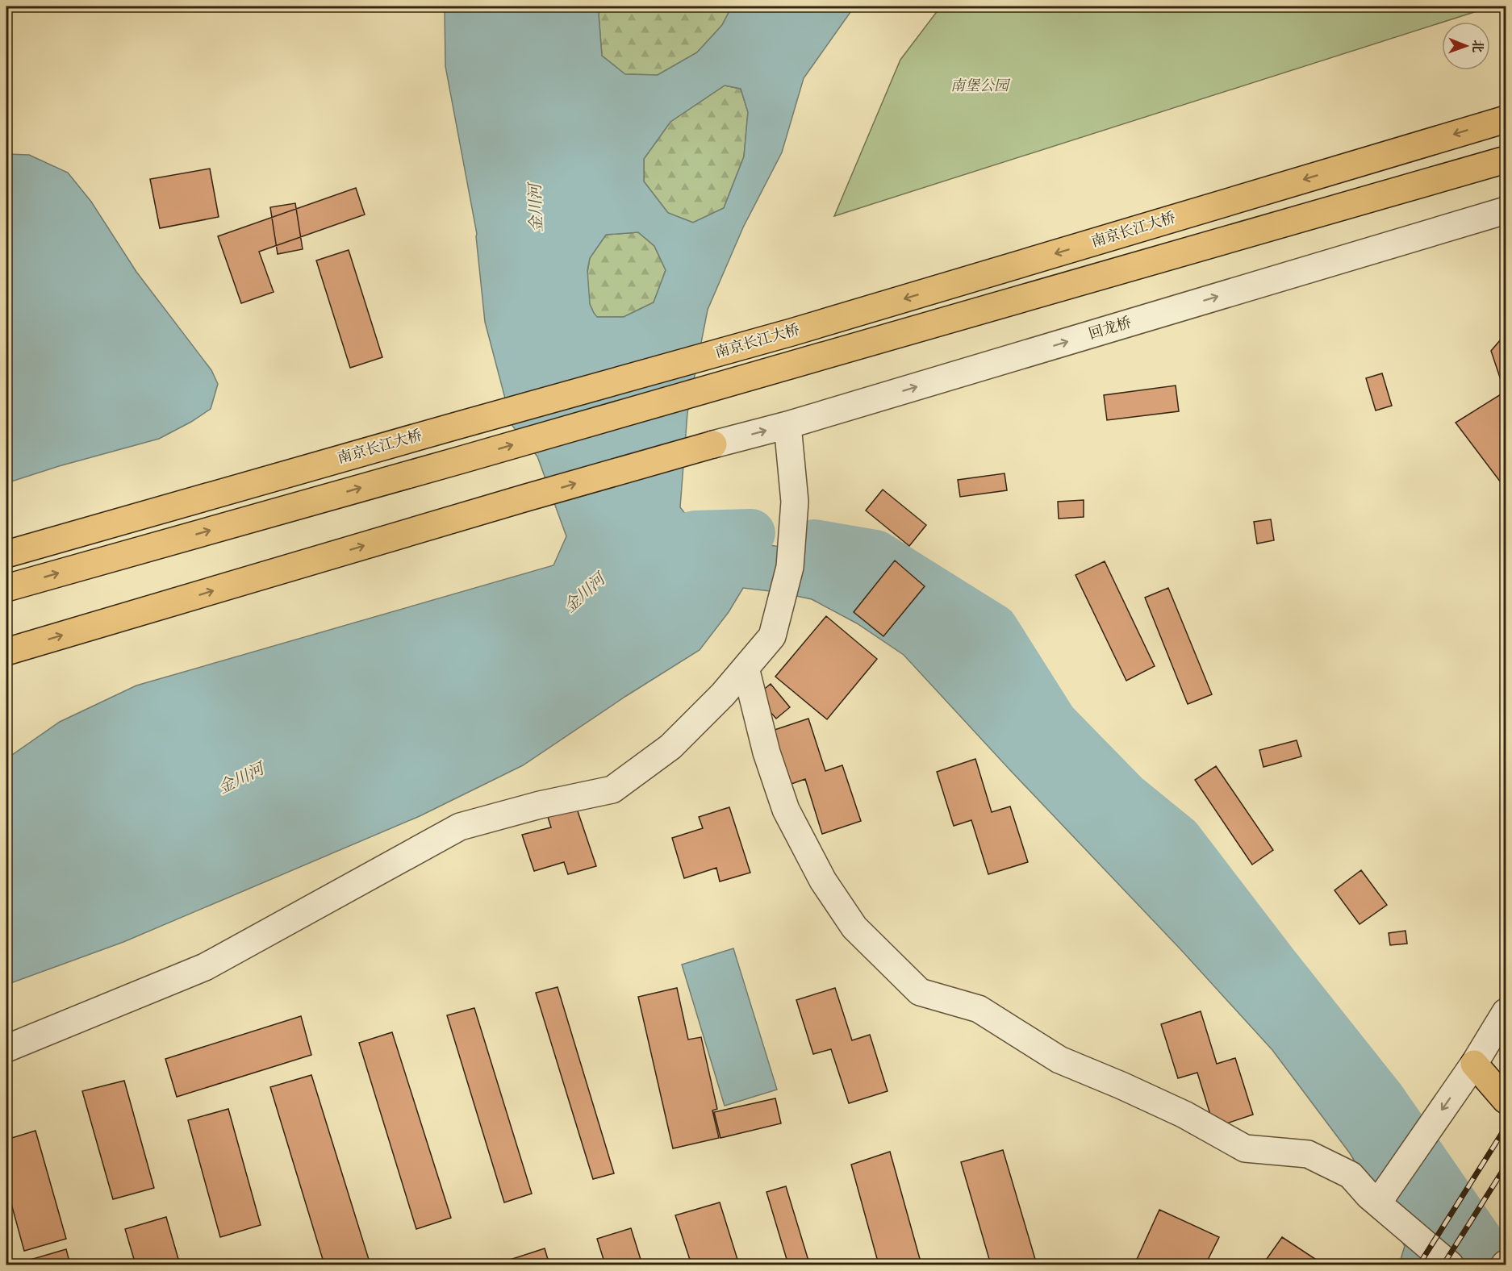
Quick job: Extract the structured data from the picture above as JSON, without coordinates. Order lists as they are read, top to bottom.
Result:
{
  "streets": {
    "main road": ["南京长江大桥"],
    "street": ["回龙桥"]
  },
  "one_way": ["回龙桥"],
  "water": ["金川河"],
  "parks": ["南堡公园"],
  "north": "right"
}
